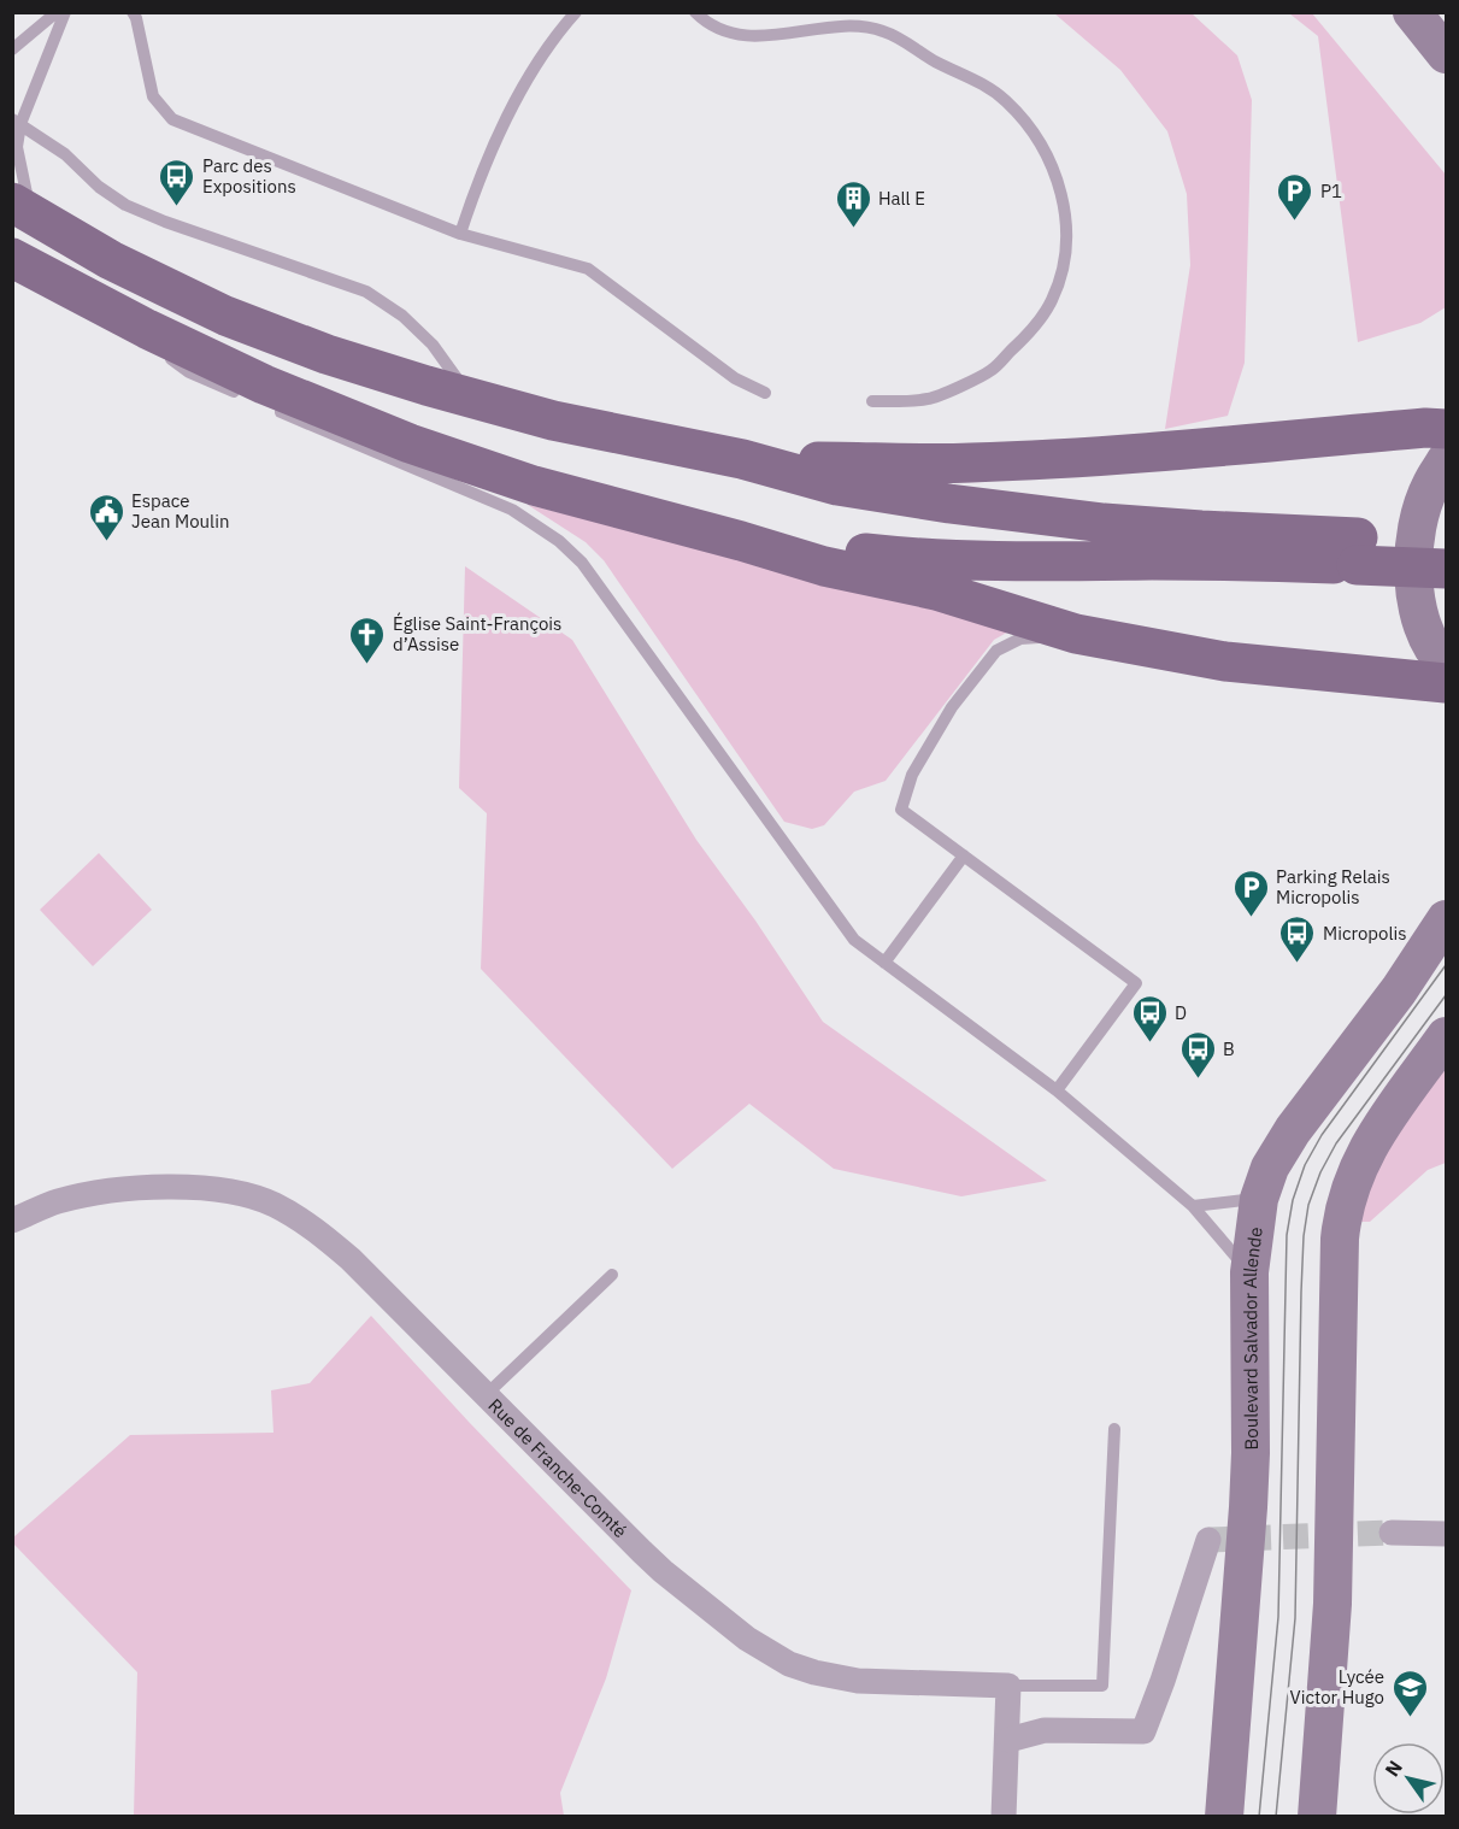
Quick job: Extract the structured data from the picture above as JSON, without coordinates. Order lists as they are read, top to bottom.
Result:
{
  "streets": {
    "street": ["Boulevard Salvador Allende", "Rue de Franche-Comté"]
  },
  "places": {
    "bus stop": [
      "Parc des Expositions",
      "Micropolis",
      "D",
      "B"
    ],
    "parking": ["P1", "Parking Relais Micropolis"],
    "building": ["Hall E"],
    "public building": ["Espace Jean Moulin"],
    "church": ["Église Saint-François d’Assise"],
    "school or university": ["Lycée Victor Hugo"]
  },
  "north": "top left"
}
